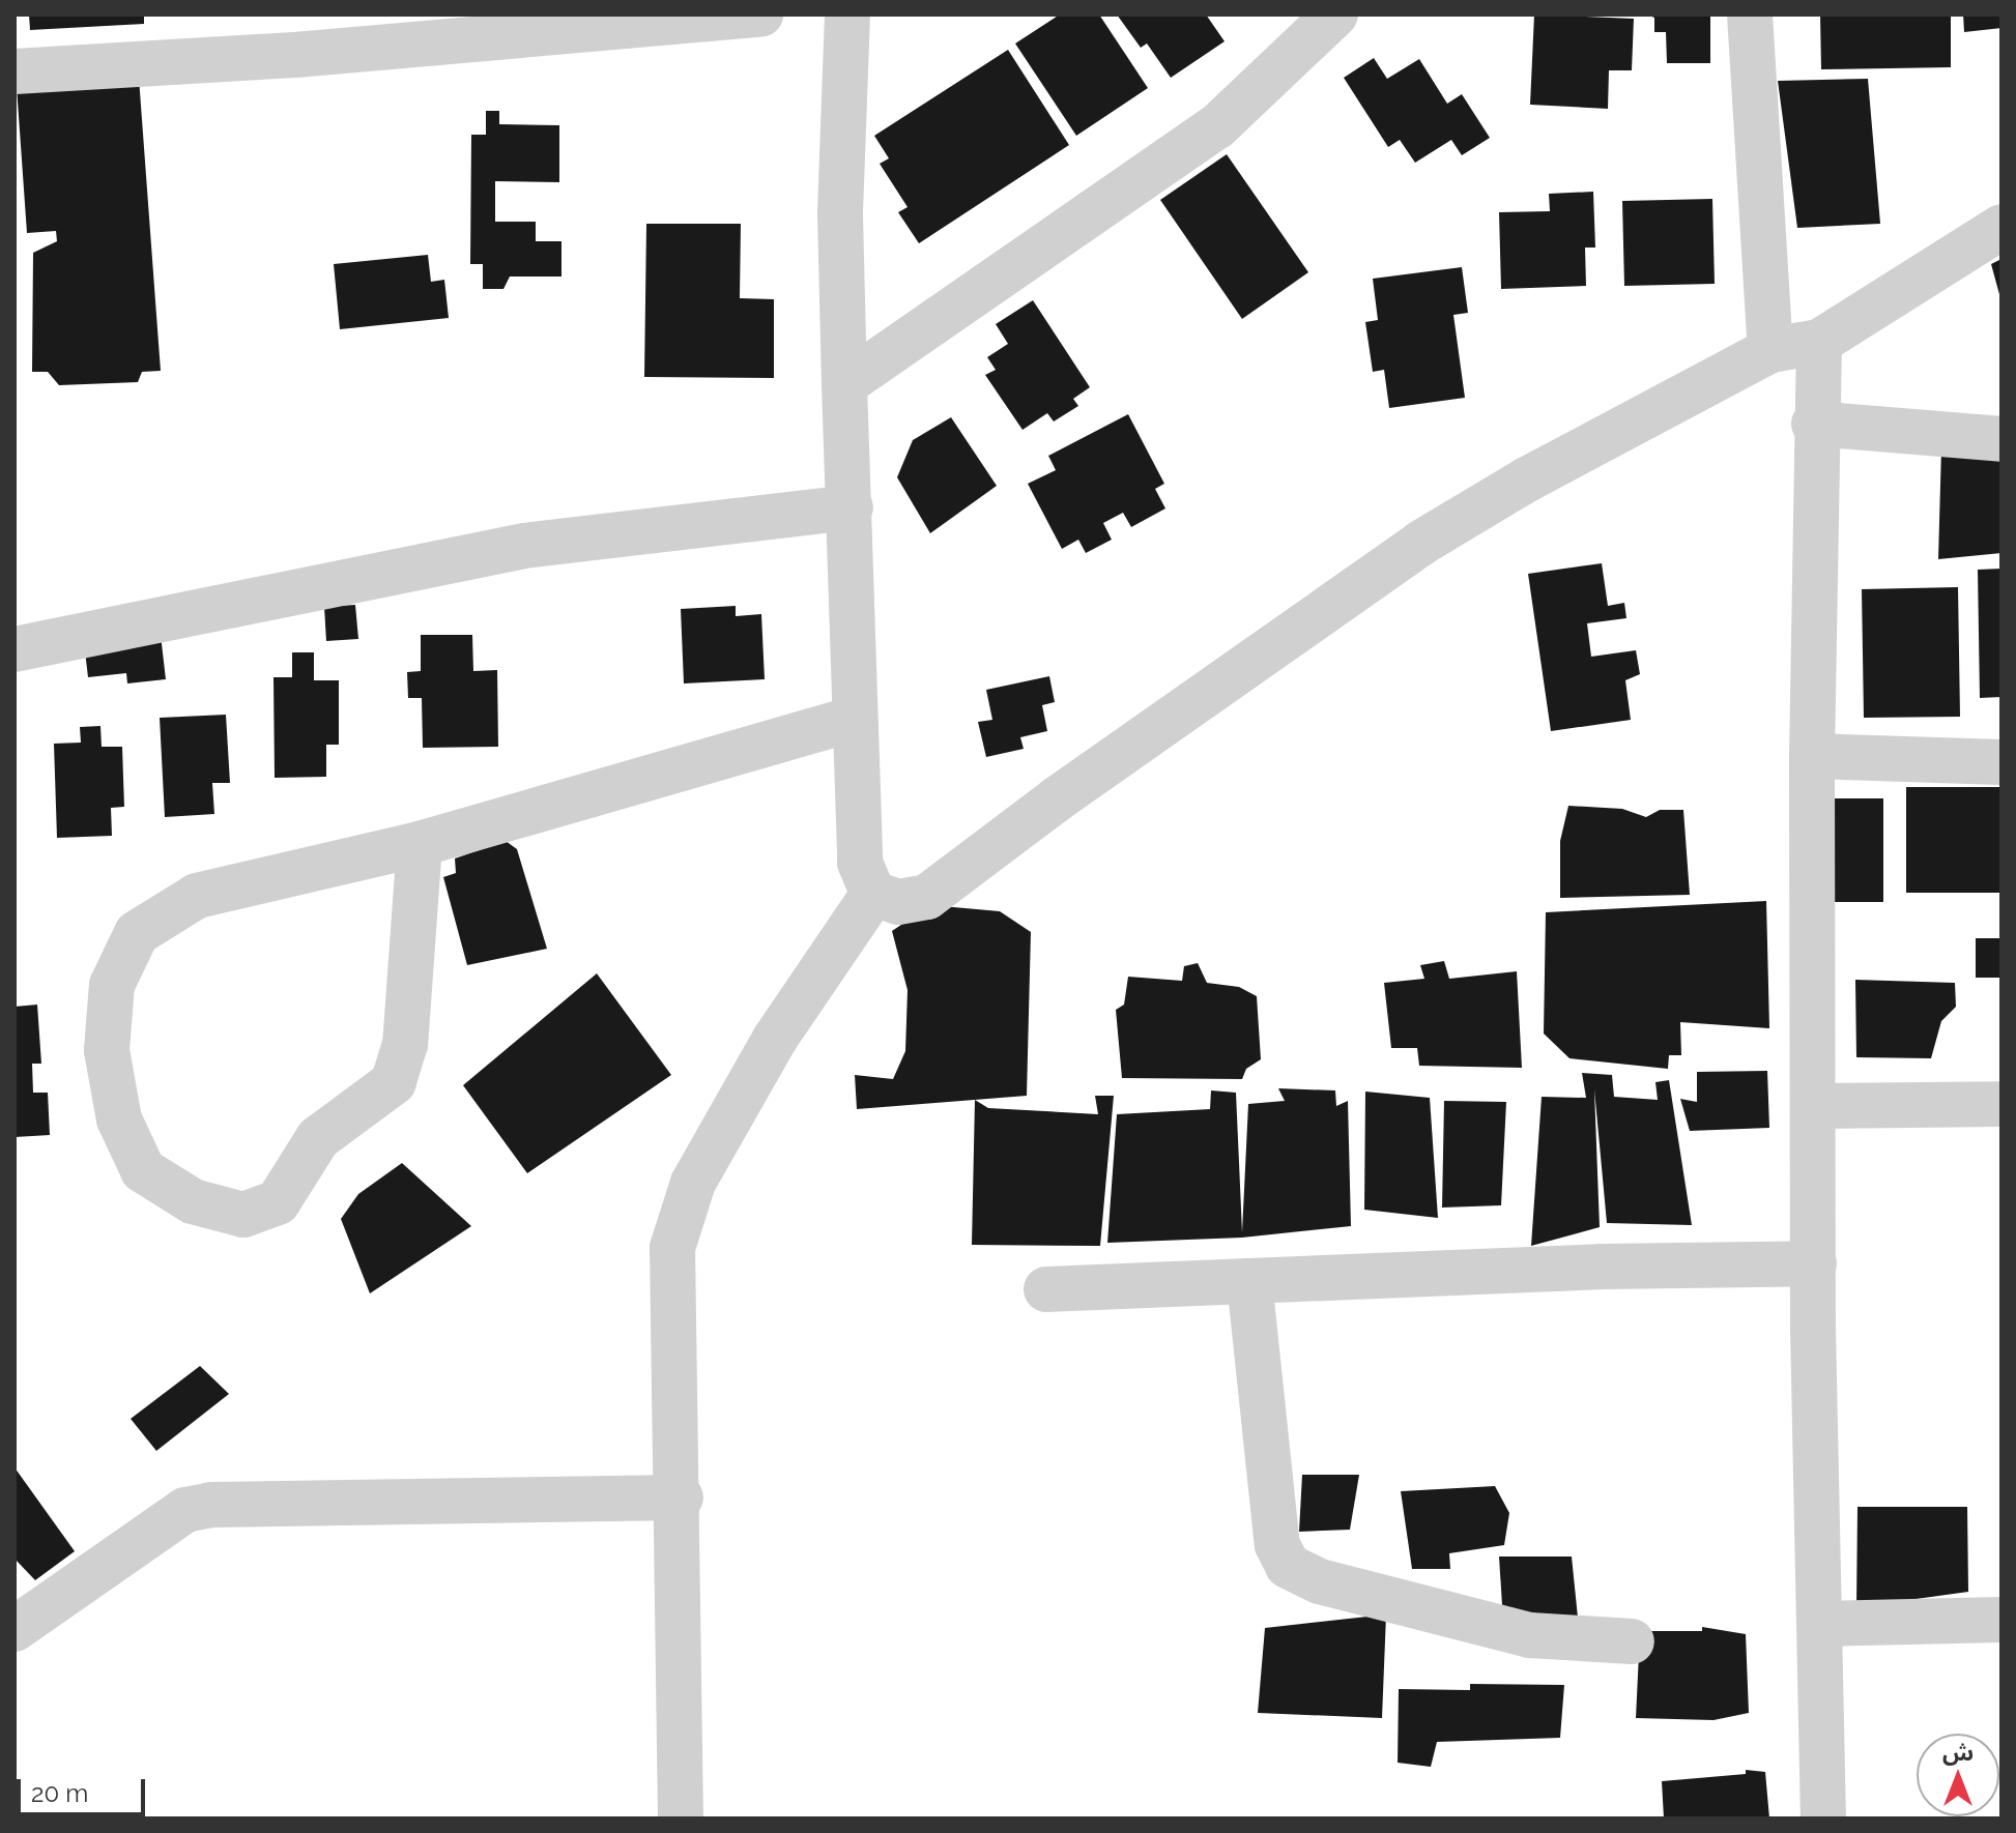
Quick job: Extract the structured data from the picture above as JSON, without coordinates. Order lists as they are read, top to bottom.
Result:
{
  "scale_bar": "20 m",
  "north": "top"
}
